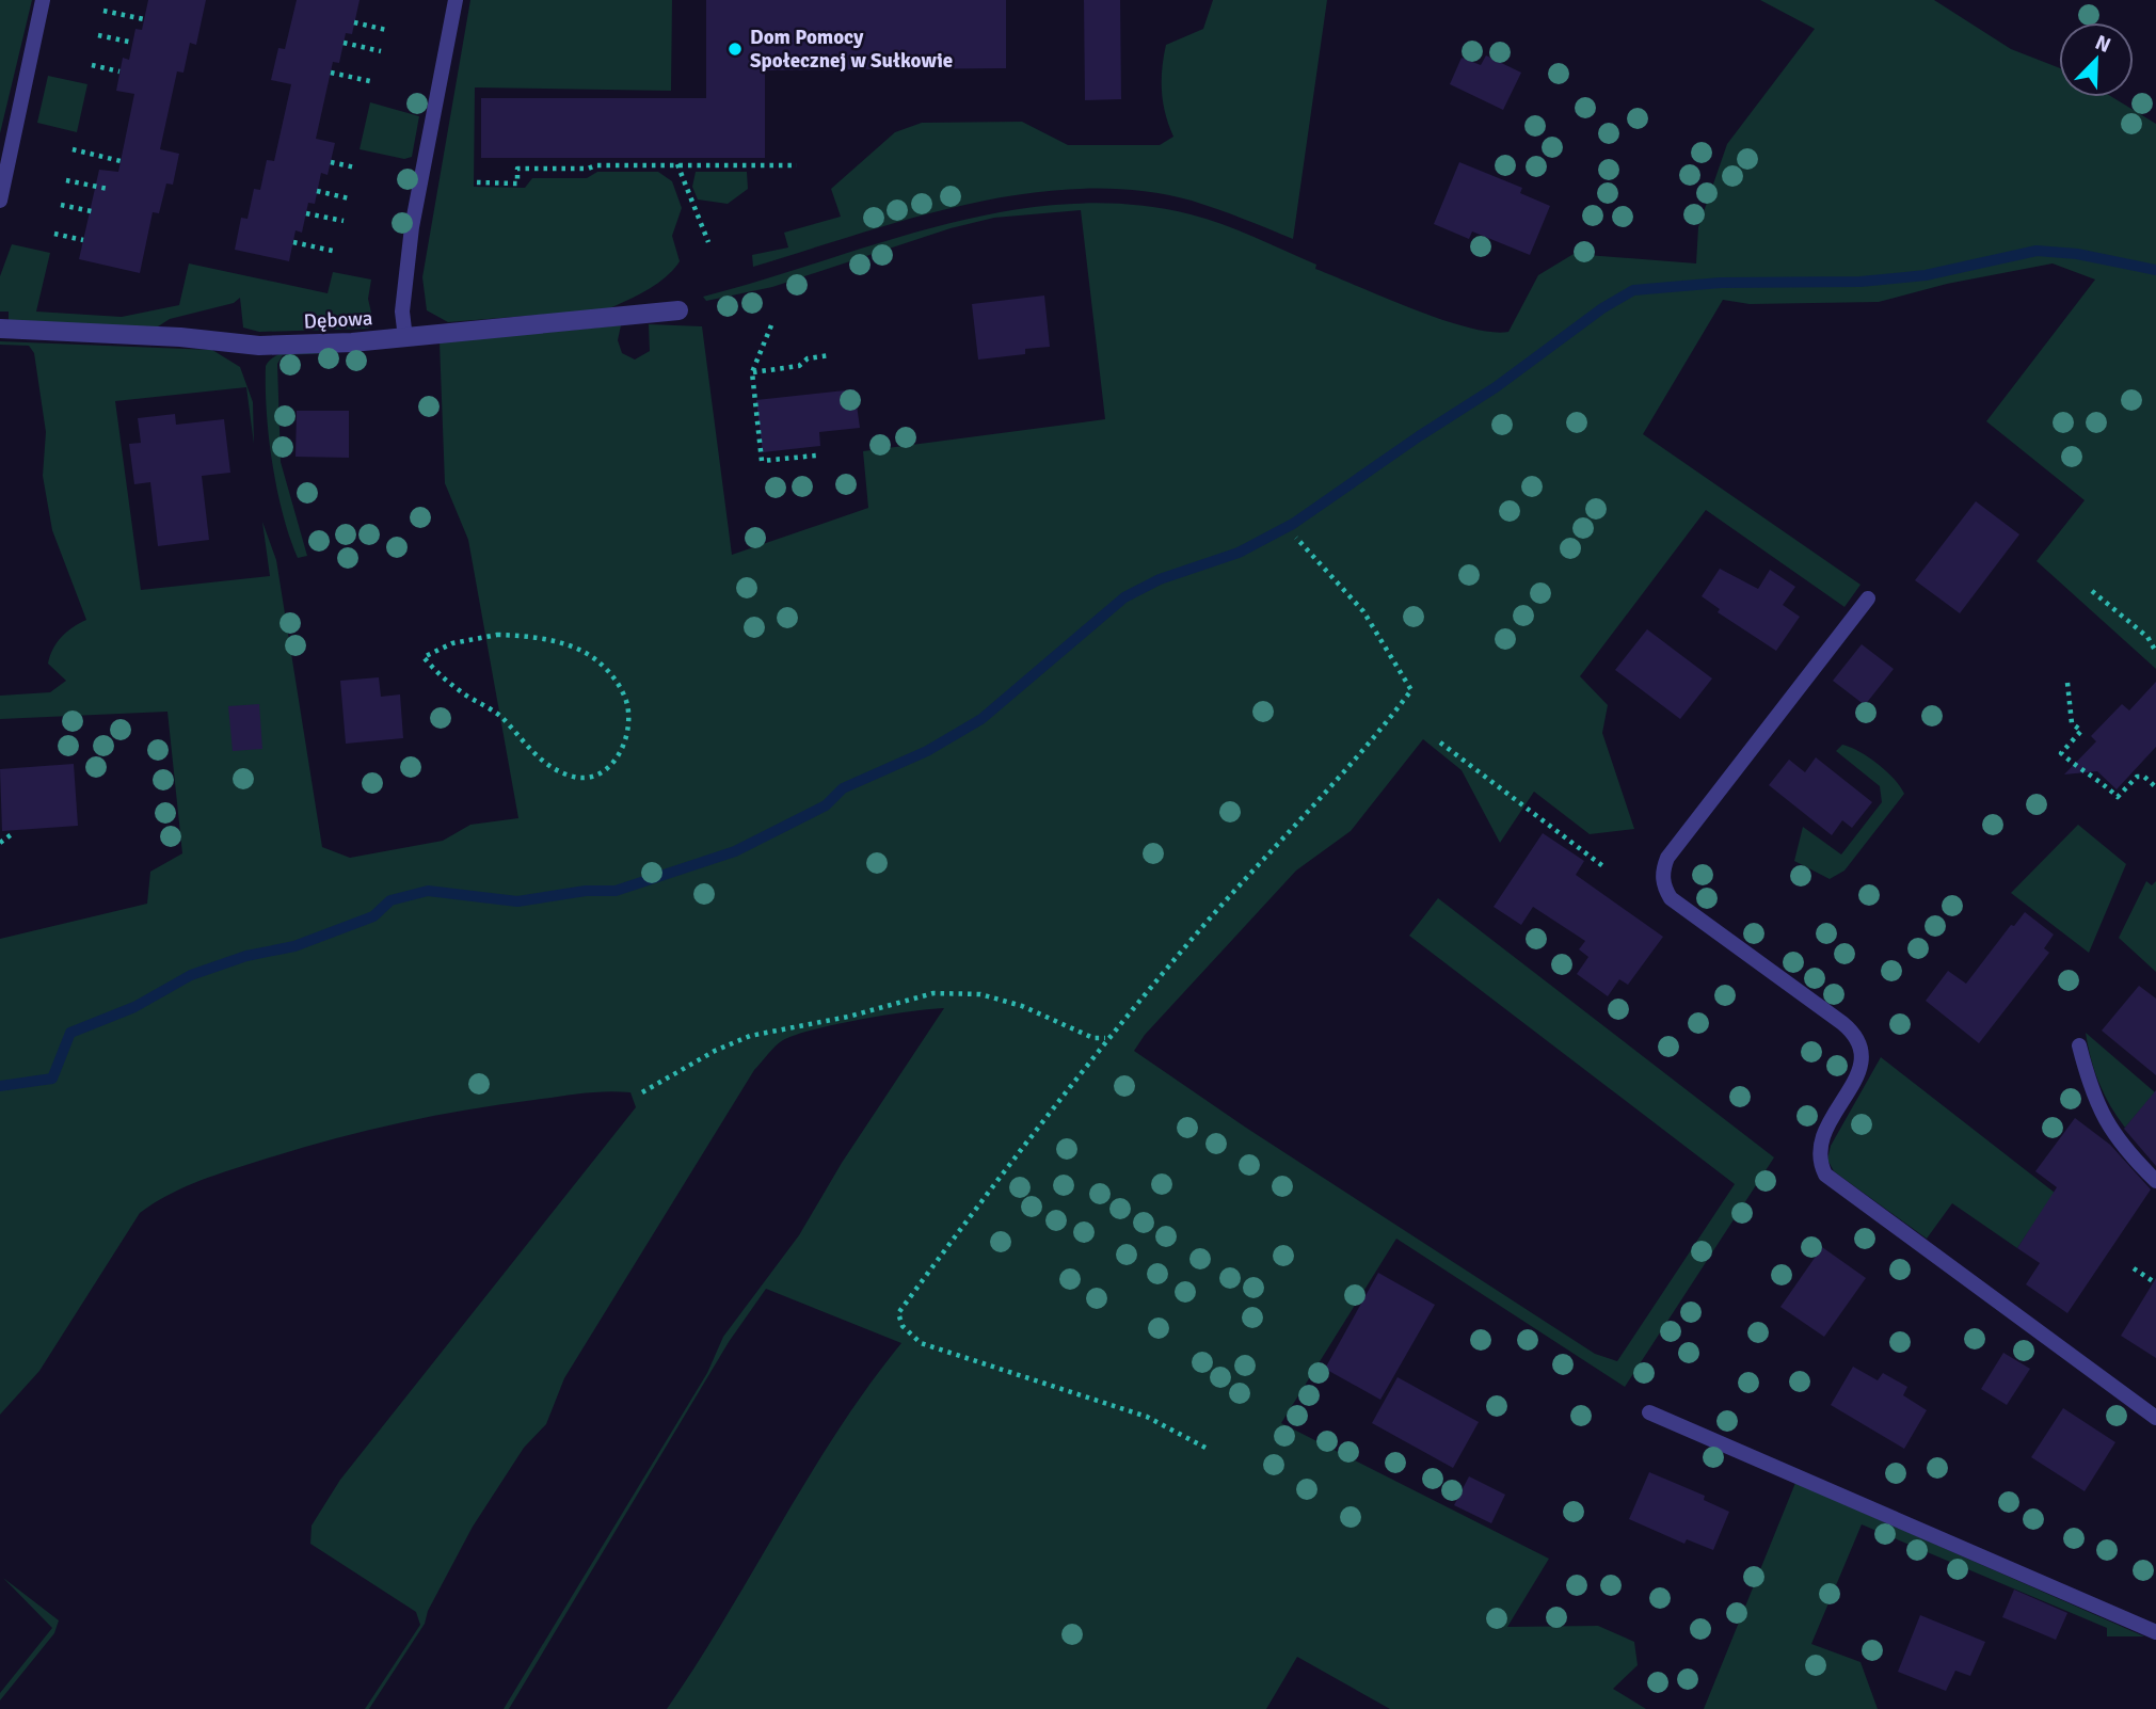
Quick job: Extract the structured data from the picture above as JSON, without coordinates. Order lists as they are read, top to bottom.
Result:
{
  "streets": {
    "street": ["Dębowa"]
  },
  "places": ["Dom Pomocy Społecznej w Sułkowie"],
  "north": "top right"
}
